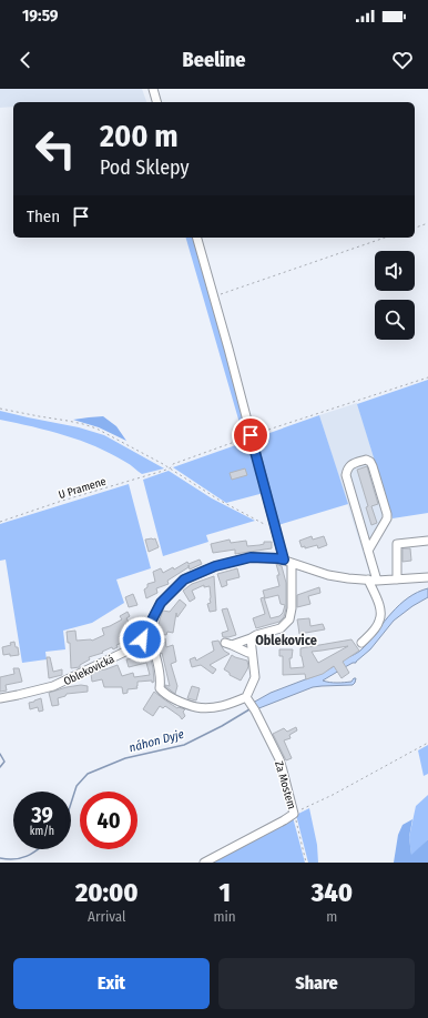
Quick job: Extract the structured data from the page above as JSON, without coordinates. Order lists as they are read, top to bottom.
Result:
{
  "streets": {
    "street": ["Oblekovická", "Za Mostem"],
    "path": ["U Pramene"]
  },
  "districts": ["Oblekovice"],
  "water": ["náhon Dyje"],
  "page": {
    "status": "19:59",
    "header": "Beeline",
    "turn": ["200 m", "Pod Sklepy"],
    "then": "Then",
    "speed": "39 km/h",
    "limit": "40",
    "eta": [
      "20:00",
      "Arrival",
      "1",
      "min",
      "340",
      "m"
    ],
    "buttons": ["Exit", "Share"]
  }
}
